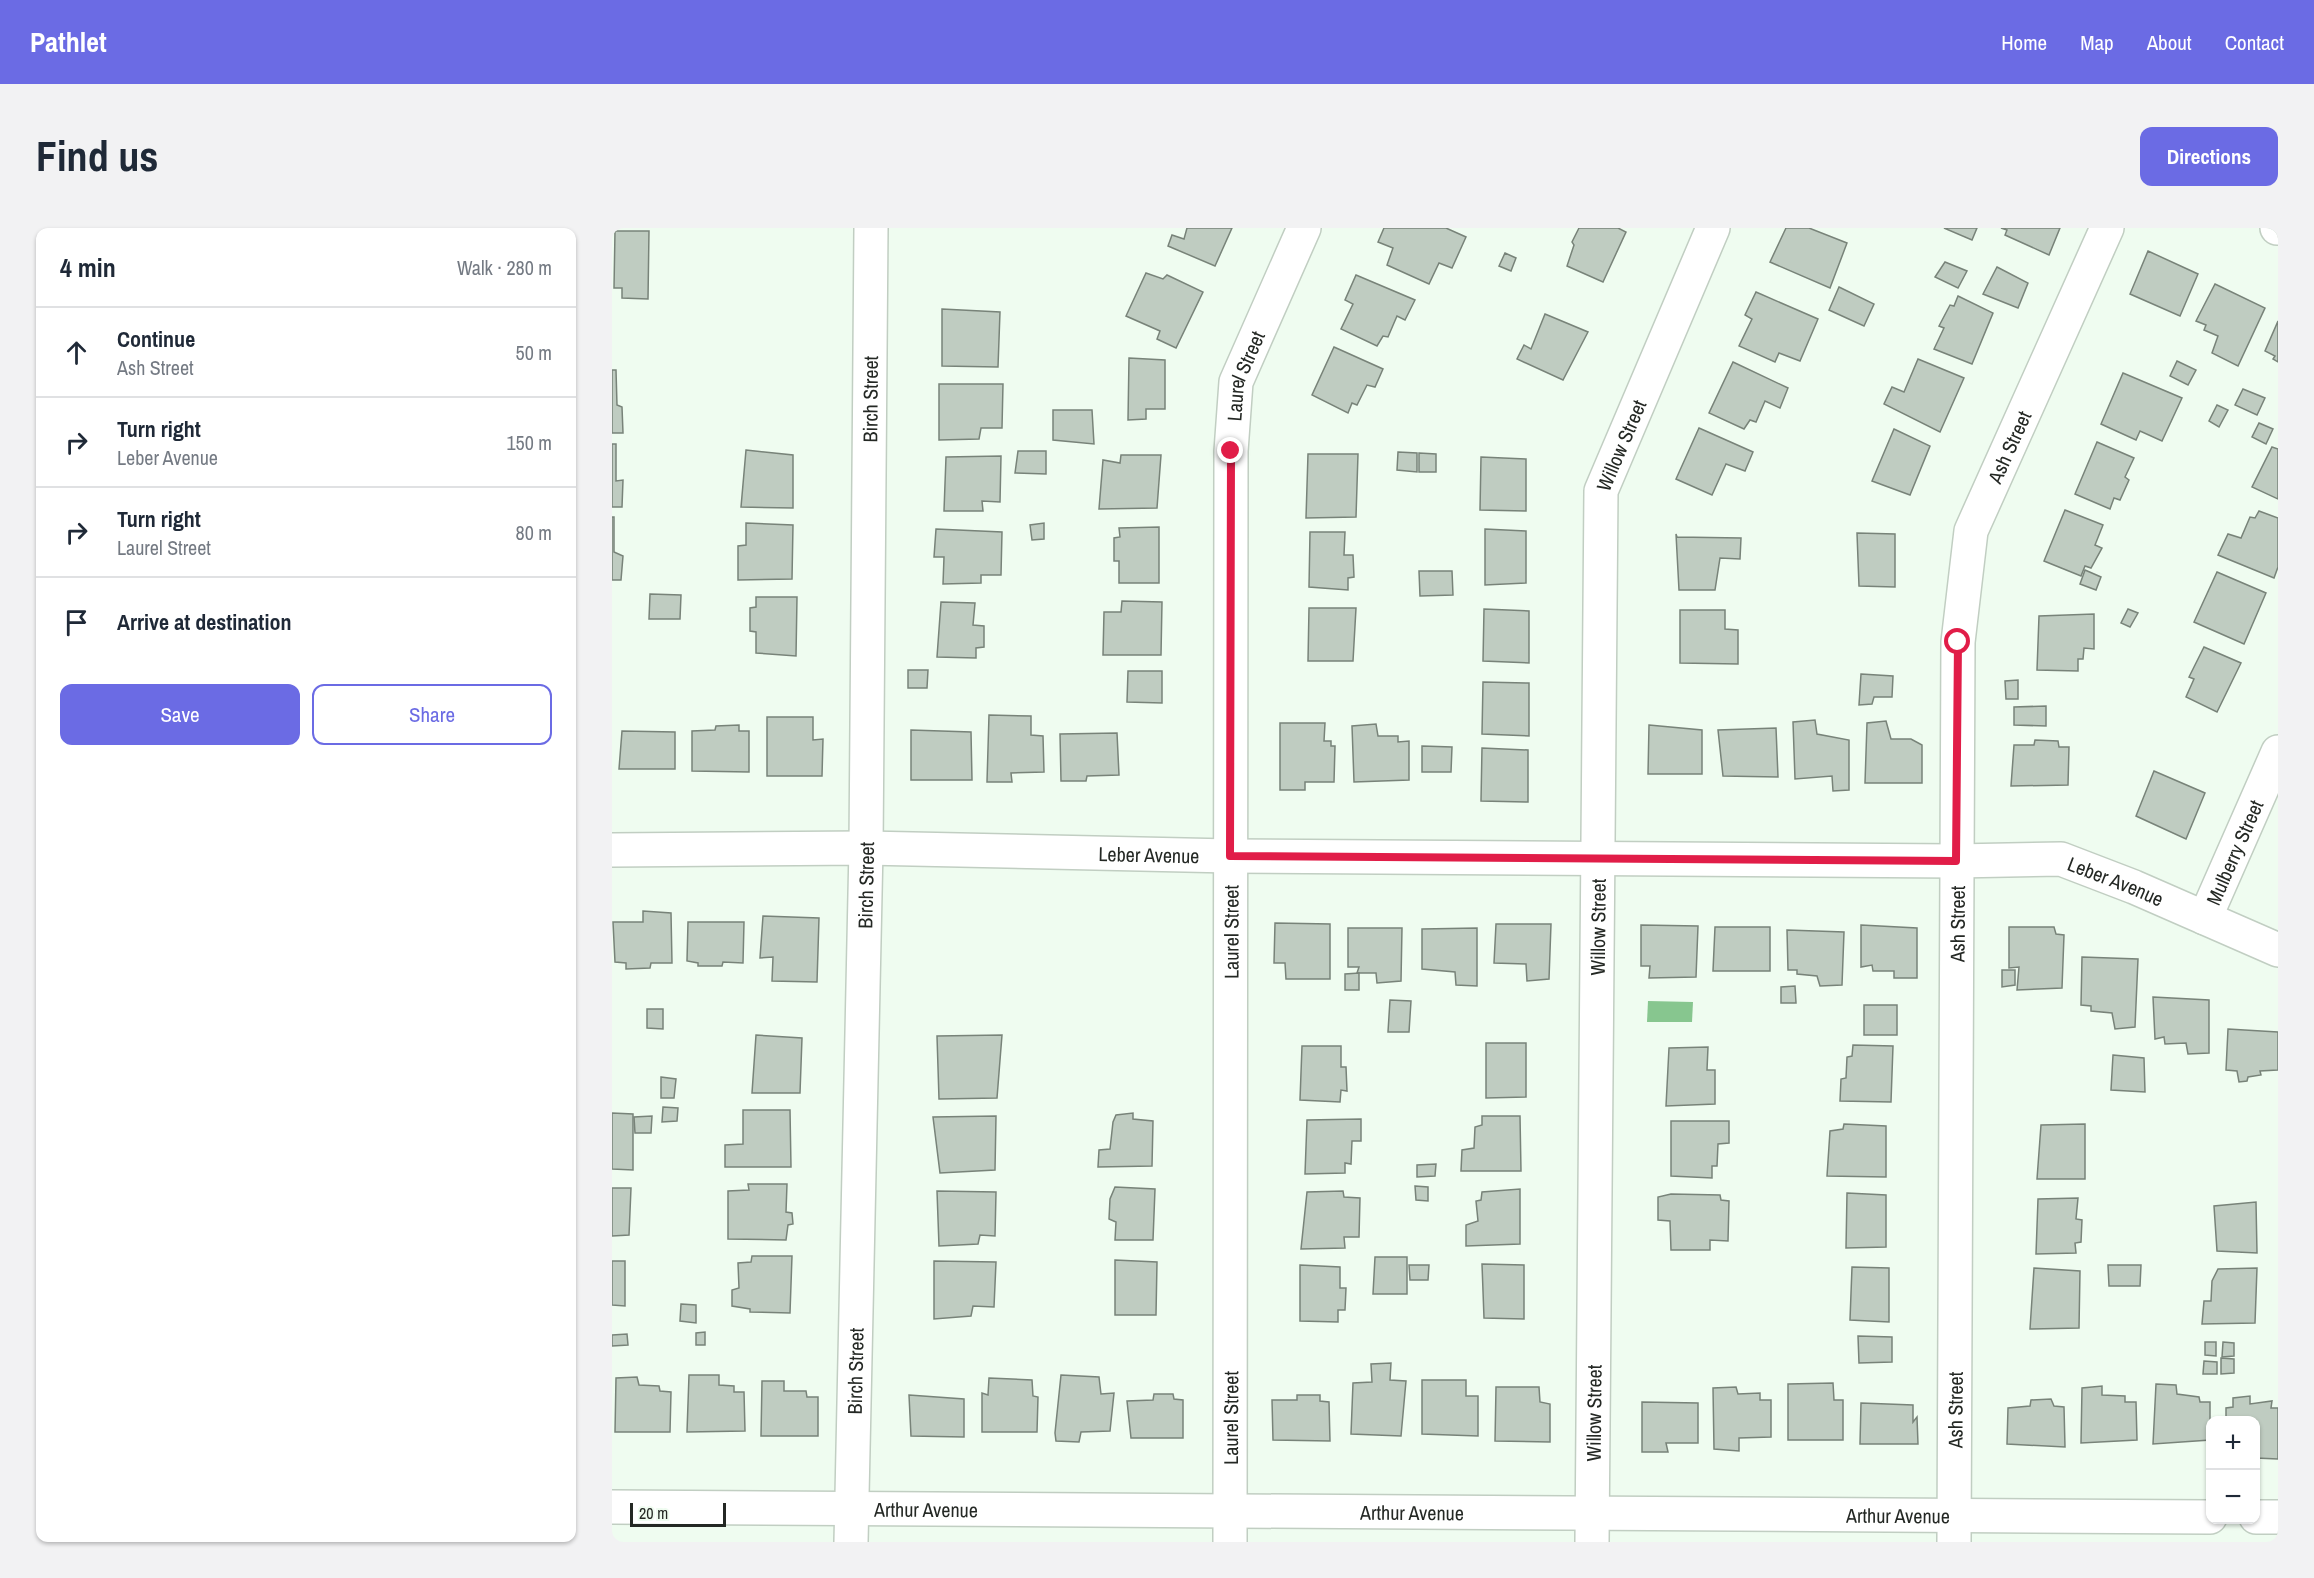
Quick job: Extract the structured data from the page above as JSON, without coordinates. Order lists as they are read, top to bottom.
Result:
{
  "streets": {
    "street": [
      "Laurel Street",
      "Birch Street",
      "Willow Street",
      "Ash Street",
      "Mulberry Street",
      "Leber Avenue",
      "Arthur Avenue"
    ]
  },
  "crossings": [
    ["Laurel Street", "Leber Avenue"],
    ["Laurel Street", "Arthur Avenue"],
    ["Birch Street", "Leber Avenue"],
    ["Birch Street", "Arthur Avenue"],
    ["Willow Street", "Leber Avenue"],
    ["Willow Street", "Arthur Avenue"],
    ["Ash Street", "Leber Avenue"],
    ["Ash Street", "Arthur Avenue"],
    ["Mulberry Street", "Leber Avenue"]
  ],
  "scale_bar": "20 m",
  "page": {
    "header": "Pathlet",
    "nav": [
      "Home",
      "Map",
      "About",
      "Contact"
    ],
    "buttons": [
      "Directions",
      ["Save", "Share"]
    ],
    "title": "Find us",
    "heading": ["4 min", "Walk · 280 m"],
    "list": [
      ["Continue", "Ash Street", "50 m"],
      ["Turn right", "Leber Avenue", "150 m"],
      ["Turn right", "Laurel Street", "80 m"],
      "Arrive at destination"
    ],
    "map_buttons": ["+", "−"],
    "scale": "20 m"
  }
}
